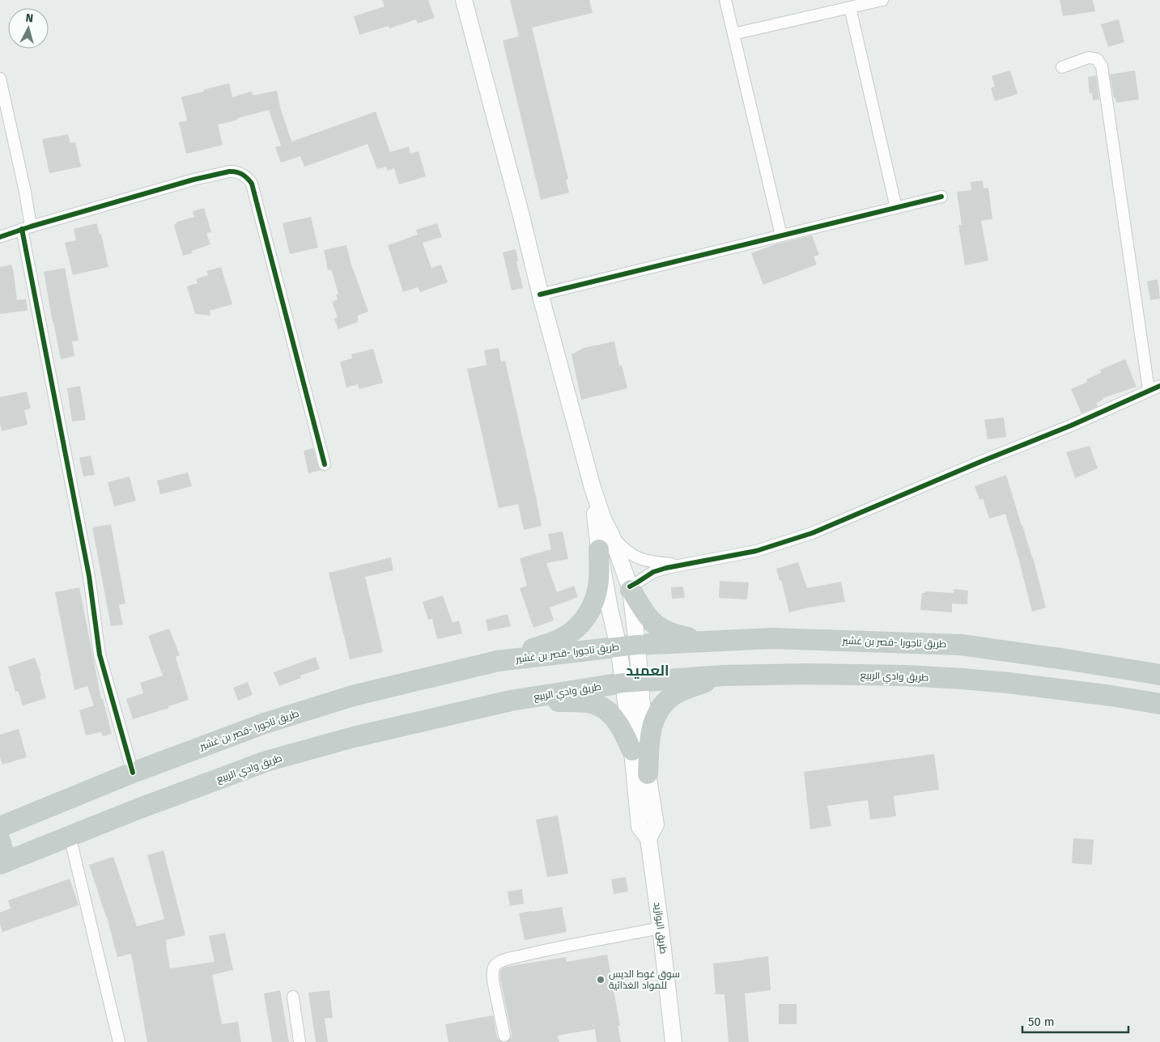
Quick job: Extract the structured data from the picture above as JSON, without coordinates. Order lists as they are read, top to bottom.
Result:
{
  "streets": {
    "highway": ["طريق تاجورا -قصر بن غشير", "طريق وادي الربيع"],
    "main road": ["طريق البوازيد"]
  },
  "districts": ["العميد"],
  "places": ["سوق غوط الديس للمواد الغذائية"],
  "scale_bar": "50 m",
  "north": "top"
}
